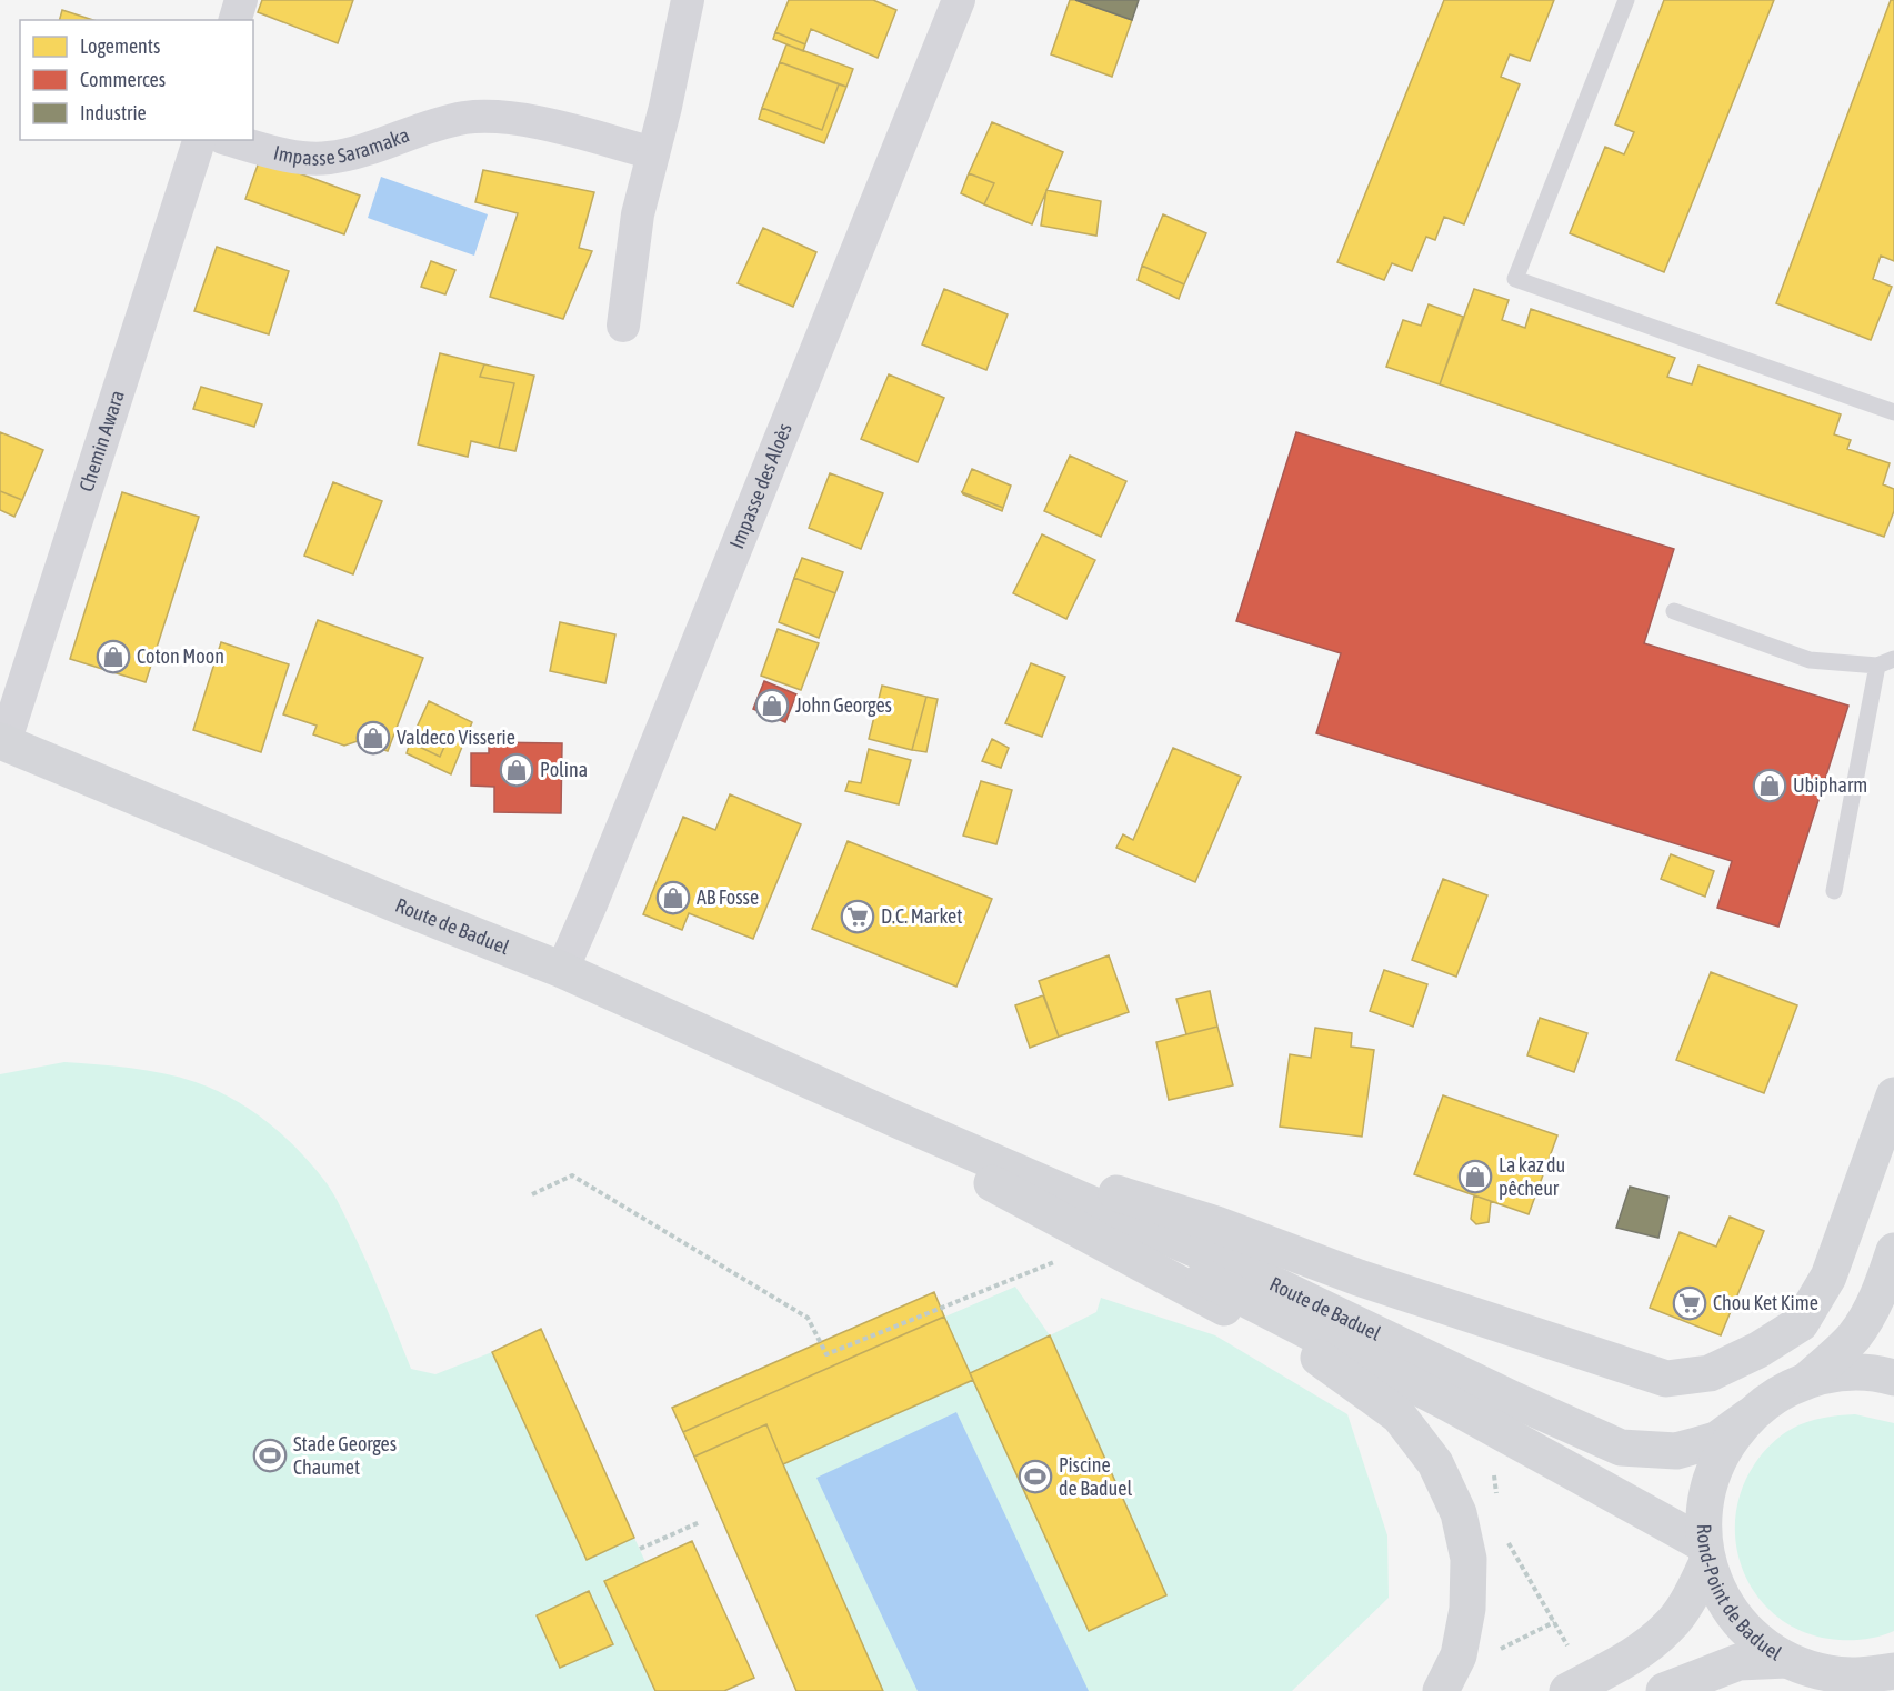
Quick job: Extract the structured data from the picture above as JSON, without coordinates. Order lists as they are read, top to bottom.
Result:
{
  "streets": {
    "main road": ["Route de Baduel", "Rond-Point de Baduel"],
    "street": ["Impasse Saramaka", "Chemin Awara", "Impasse des Aloès"]
  },
  "crossings": [
    ["Chemin Awara", "Route de Baduel"],
    ["Impasse des Aloès", "Route de Baduel"],
    ["Route de Baduel", "Rond-Point de Baduel"]
  ],
  "places": {
    "shop": [
      "Coton Moon",
      "John Georges",
      "Valdeco Visserie",
      "Polina",
      "Ubipharm",
      "AB Fosse",
      "La kaz du pêcheur"
    ],
    "supermarket": ["D.C. Market", "Chou Ket Kime"],
    "sports": ["Stade Georges Chaumet", "Piscine de Baduel"]
  },
  "legend": ["Logements", "Commerces", "Industrie"]
}
